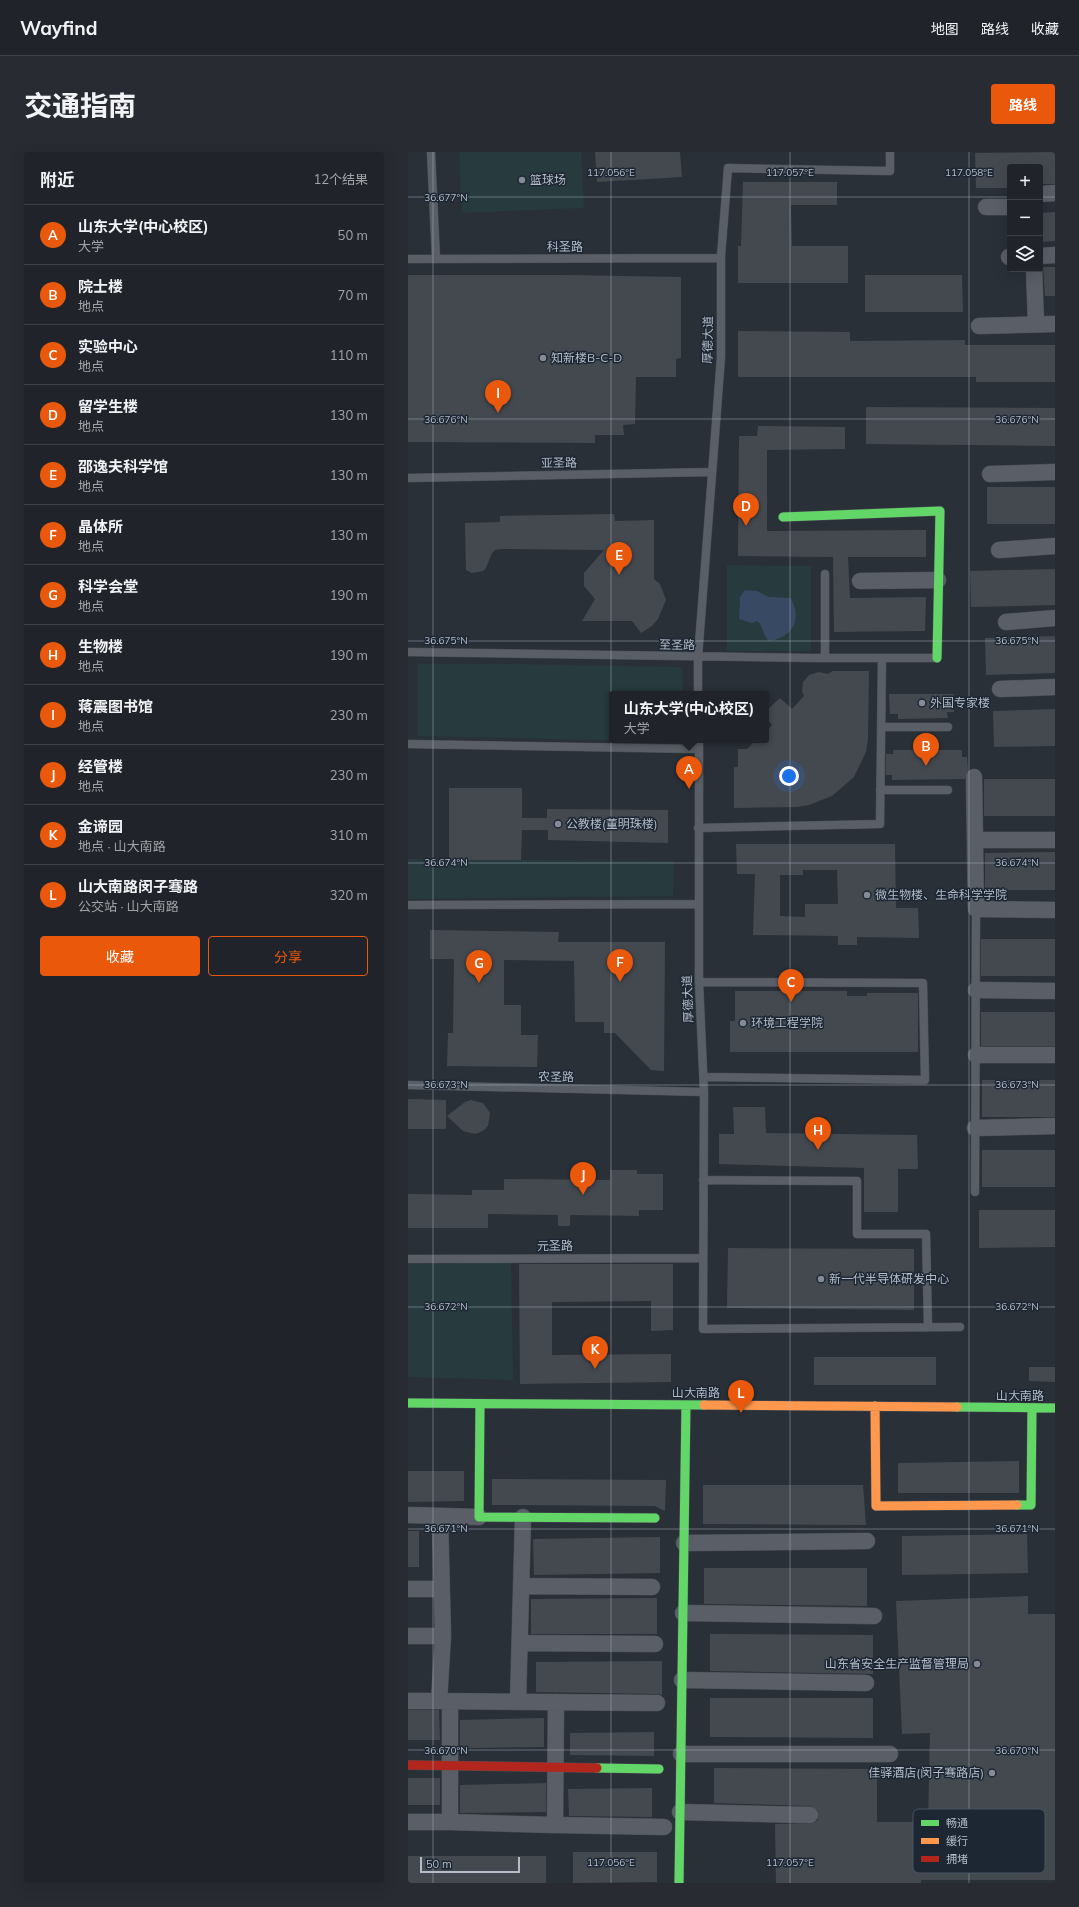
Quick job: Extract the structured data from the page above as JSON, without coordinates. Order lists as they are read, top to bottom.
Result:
{
  "streets": {
    "street": ["山大南路"],
    "lane": [
      "科圣路",
      "厚德大道",
      "亚圣路",
      "至圣路",
      "农圣路",
      "元圣路"
    ]
  },
  "crossings": [
    ["科圣路", "厚德大道"],
    ["厚德大道", "亚圣路"],
    ["厚德大道", "至圣路"],
    ["厚德大道", "农圣路"],
    ["厚德大道", "元圣路"]
  ],
  "places": [
    "篮球场",
    "知新楼B-C-D",
    "外国专家楼",
    "公教楼(董明珠楼)",
    "微生物楼、生命科学学院",
    "环境工程学院",
    "新一代半导体研发中心",
    "山东省安全生产监督管理局",
    "佳驿酒店(闵子骞路店)"
  ],
  "legend": ["畅通", "缓行", "拥堵"],
  "scale_bar": "50 m",
  "page": {
    "header": "Wayfind",
    "nav": ["地图", "路线", "收藏"],
    "title": "交通指南",
    "buttons": [
      "路线",
      ["收藏", "分享"]
    ],
    "heading": ["附近", "12个结果"],
    "map_buttons": ["+", "−"],
    "list": [
      {
        "mark": "A",
        "name": "山东大学(中心校区)",
        "note": "大学",
        "value": "50 m"
      },
      {
        "mark": "B",
        "name": "院士楼",
        "note": "地点",
        "value": "70 m"
      },
      {
        "mark": "C",
        "name": "实验中心",
        "note": "地点",
        "value": "110 m"
      },
      {
        "mark": "D",
        "name": "留学生楼",
        "note": "地点",
        "value": "130 m"
      },
      {
        "mark": "E",
        "name": "邵逸夫科学馆",
        "note": "地点",
        "value": "130 m"
      },
      {
        "mark": "F",
        "name": "晶体所",
        "note": "地点",
        "value": "130 m"
      },
      {
        "mark": "G",
        "name": "科学会堂",
        "note": "地点",
        "value": "190 m"
      },
      {
        "mark": "H",
        "name": "生物楼",
        "note": "地点",
        "value": "190 m"
      },
      {
        "mark": "I",
        "name": "蒋震图书馆",
        "note": "地点",
        "value": "230 m"
      },
      {
        "mark": "J",
        "name": "经管楼",
        "note": "地点",
        "value": "230 m"
      },
      {
        "mark": "K",
        "name": "金谛园",
        "note": "地点 · 山大南路",
        "value": "310 m"
      },
      {
        "mark": "L",
        "name": "山大南路闵子骞路",
        "note": "公交站 · 山大南路",
        "value": "320 m"
      }
    ],
    "pins": [
      "I",
      "D",
      "E",
      "B",
      "A",
      "F",
      "G",
      "C",
      "H",
      "J",
      "K",
      "L"
    ],
    "popup": ["山东大学(中心校区)", "大学"],
    "scale": "50 m"
  },
  "coordinates": [
    "117.056°E",
    "117.057°E",
    "117.058°E",
    "36.677°N",
    "36.676°N",
    "36.675°N",
    "36.674°N",
    "36.673°N",
    "36.672°N",
    "36.671°N",
    "36.670°N"
  ]
}
